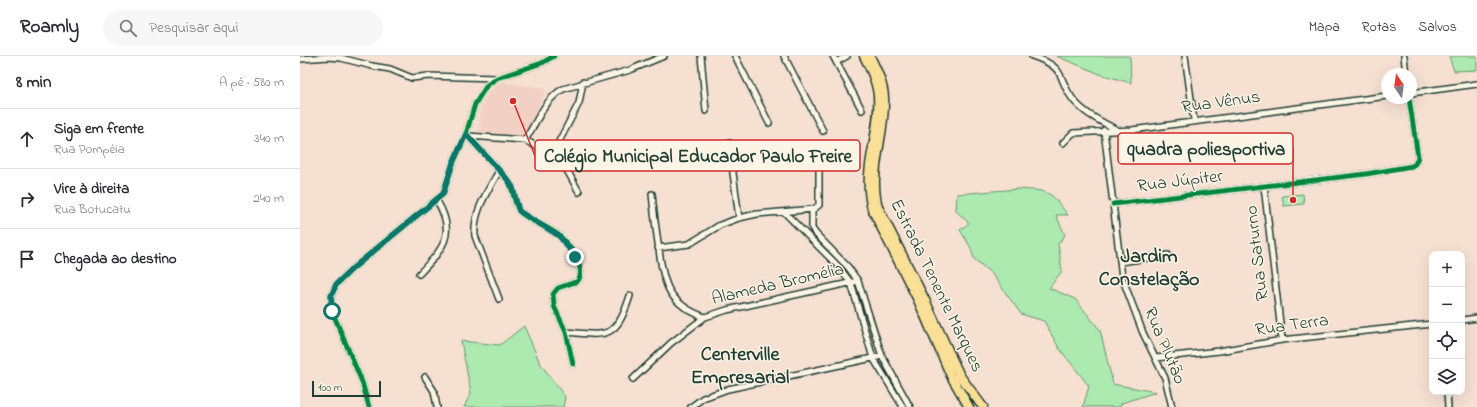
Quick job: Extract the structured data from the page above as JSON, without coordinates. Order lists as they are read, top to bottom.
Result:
{
  "streets": {
    "main road": ["Estrada Tenente Marques"],
    "street": [
      "Rua Vênus",
      "Rua Júpiter",
      "Rua Saturno",
      "Alameda Bromélia",
      "Rua Terra",
      "Rua Plutão"
    ]
  },
  "crossings": [
    ["Rua Vênus", "Rua Plutão"],
    ["Rua Júpiter", "Rua Saturno"],
    ["Rua Júpiter", "Rua Plutão"],
    ["Rua Saturno", "Rua Terra"],
    ["Rua Terra", "Rua Plutão"]
  ],
  "districts": ["Jardim Constelação", "Centerville Empresarial"],
  "places": ["Colégio Municipal Educador Paulo Freire", "quadra poliesportiva"],
  "scale_bar": "100 m",
  "north": "top",
  "page": {
    "header": "Roamly",
    "search": "Pesquisar aqui",
    "nav": ["Mapa", "Rotas", "Salvos"],
    "heading": ["8 min", "A pé · 580 m"],
    "list": [
      ["Siga em frente", "Rua Pompéia", "340 m"],
      ["Vire à direita", "Rua Botucatu", "240 m"],
      "Chegada ao destino"
    ],
    "map_buttons": ["+", "−"],
    "scale": "100 m"
  }
}
